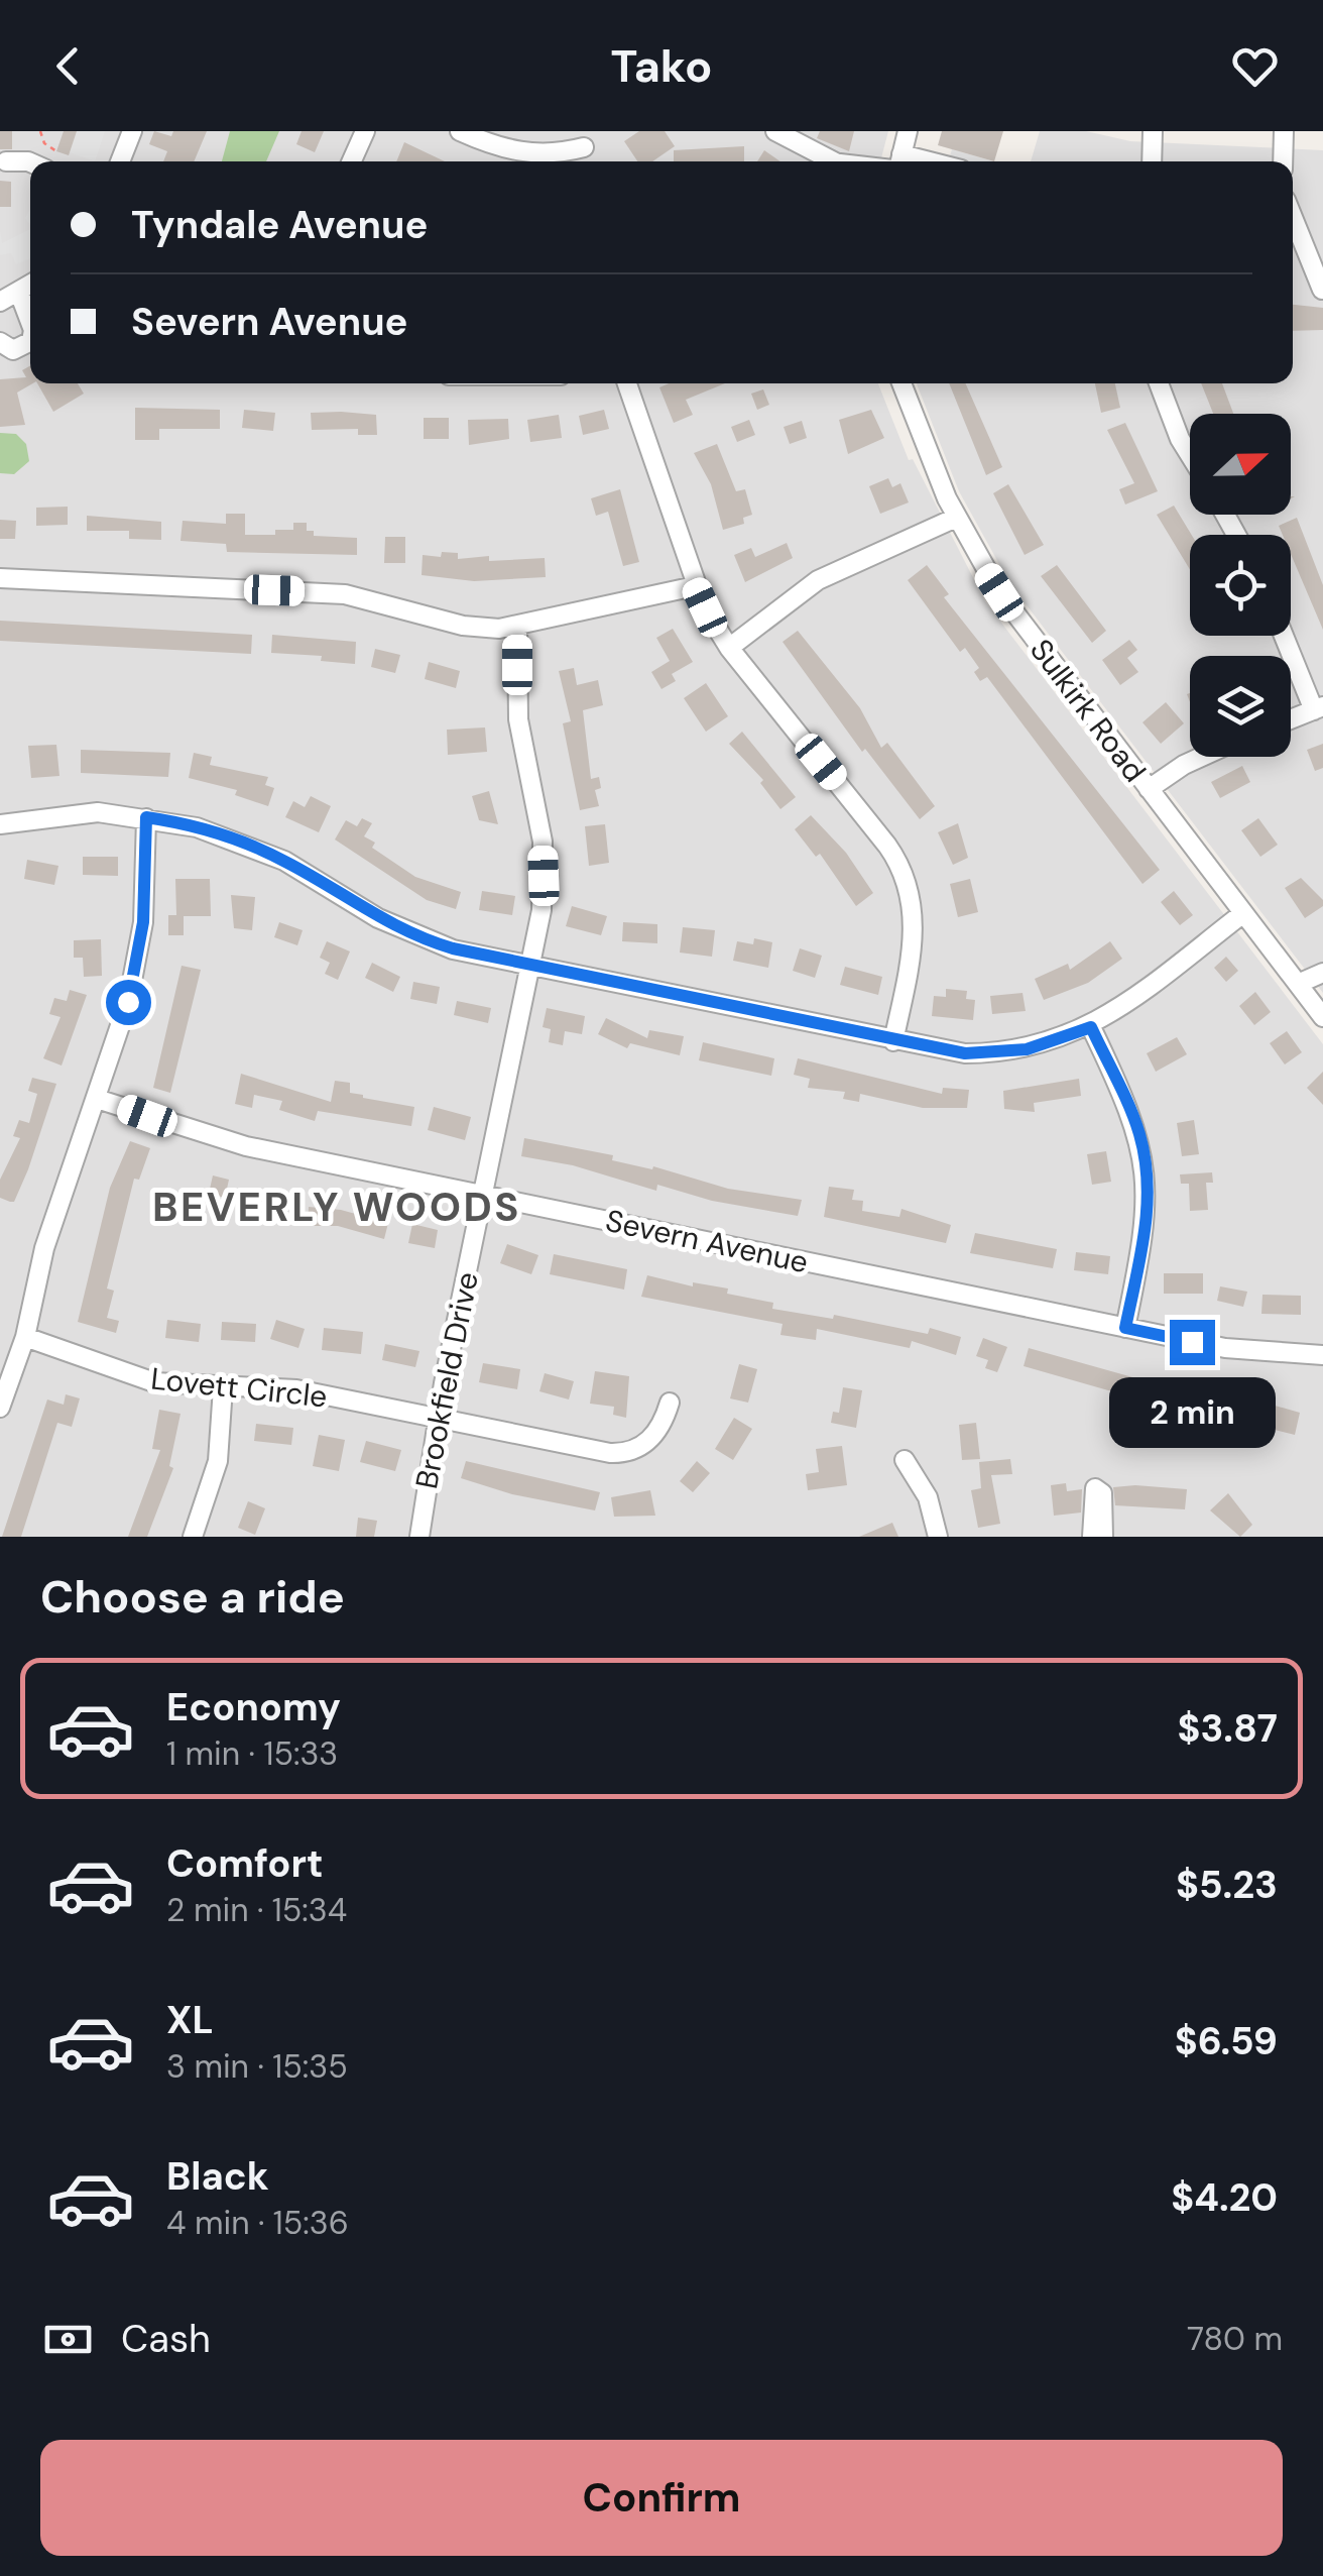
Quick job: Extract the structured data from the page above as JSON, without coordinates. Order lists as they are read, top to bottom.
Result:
{
  "streets": {
    "street": [
      "Sulkirk Road",
      "Severn Avenue",
      "Brookfield Drive",
      "Lovett Circle"
    ]
  },
  "crossings": [
    ["Severn Avenue", "Brookfield Drive"],
    ["Brookfield Drive", "Lovett Circle"]
  ],
  "districts": ["BEVERLY WOODS"],
  "north": "right",
  "page": {
    "header": "Tako",
    "banner": ["Tyndale Avenue", "Severn Avenue"],
    "bubble": "2 min",
    "heading": "Choose a ride",
    "list": [
      {
        "name": "Economy",
        "note": "1 min · 15:33",
        "value": "$3.87"
      },
      {
        "name": "Comfort",
        "note": "2 min · 15:34",
        "value": "$5.23"
      },
      {
        "name": "XL",
        "note": "3 min · 15:35",
        "value": "$6.59"
      },
      {
        "name": "Black",
        "note": "4 min · 15:36",
        "value": "$4.20"
      }
    ],
    "pay": ["Cash", "780 m"],
    "buttons": "Confirm"
  }
}
